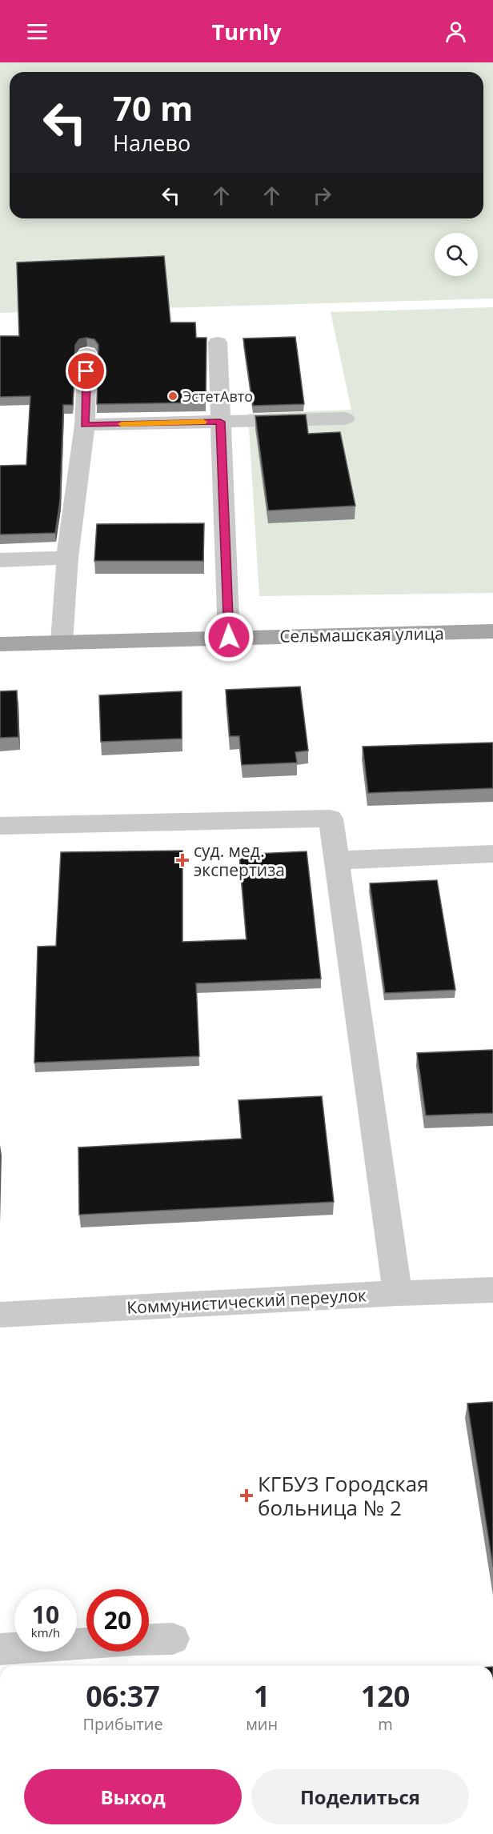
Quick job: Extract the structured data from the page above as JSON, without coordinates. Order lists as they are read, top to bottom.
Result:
{
  "streets": {
    "main road": ["Сельмашская улица"],
    "street": ["Коммунистический переулок"]
  },
  "places": {
    "other": ["ЭстетАвто"],
    "health": ["суд. мед. экспертиза", "КГБУЗ Городская больница № 2"]
  },
  "page": {
    "header": "Turnly",
    "turn": ["70 m", "Налево"],
    "speed": "10 km/h",
    "limit": "20",
    "eta": [
      "06:37",
      "Прибытие",
      "1",
      "мин",
      "120",
      "m"
    ],
    "buttons": ["Выход", "Поделиться"]
  }
}
